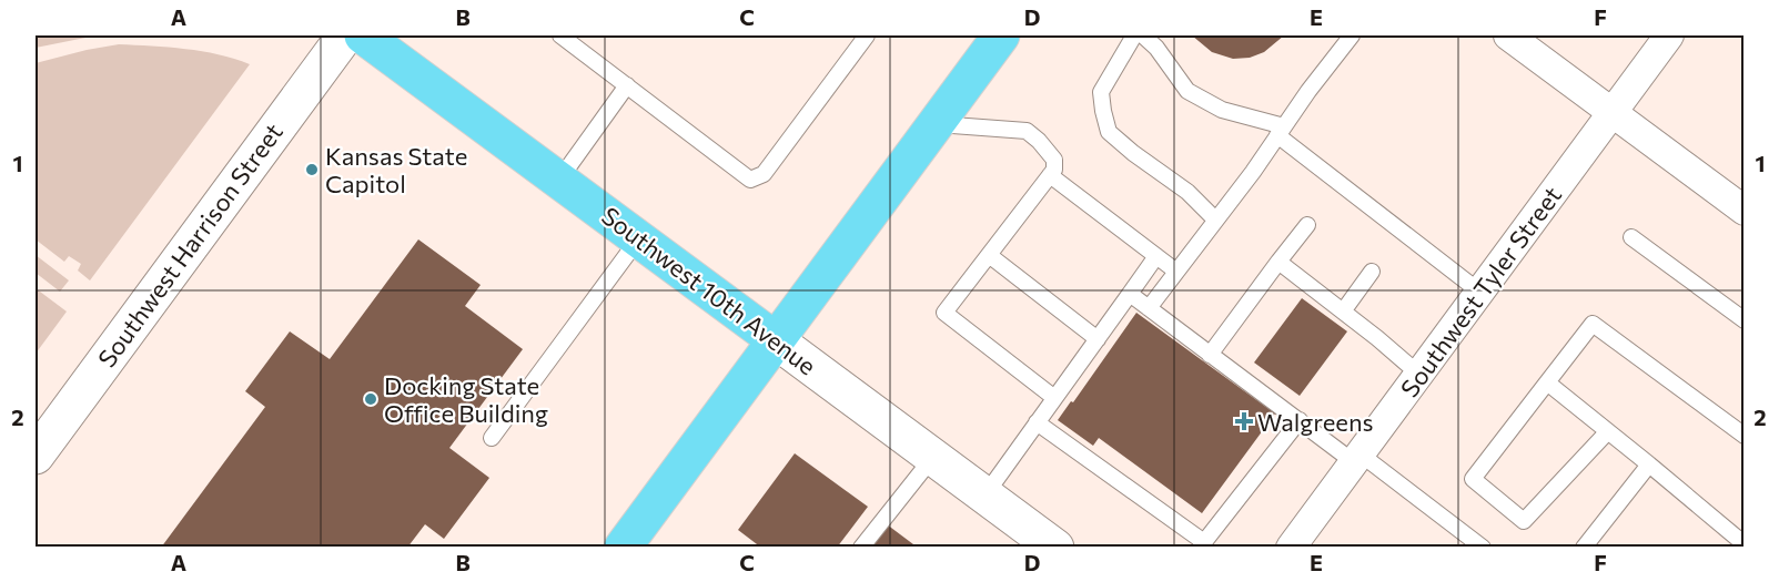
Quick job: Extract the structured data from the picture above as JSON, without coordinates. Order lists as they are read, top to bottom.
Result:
{
  "streets": {
    "main road": ["Southwest Harrison Street", "Southwest 10th Avenue"],
    "street": ["Southwest Tyler Street"]
  },
  "places": {
    "other": ["Kansas State Capitol", "Docking State Office Building"],
    "health": ["Walgreens"]
  },
  "grid": {
    "columns": [
      "A",
      "B",
      "C",
      "D",
      "E",
      "F"
    ],
    "rows": ["1", "2"]
  }
}
